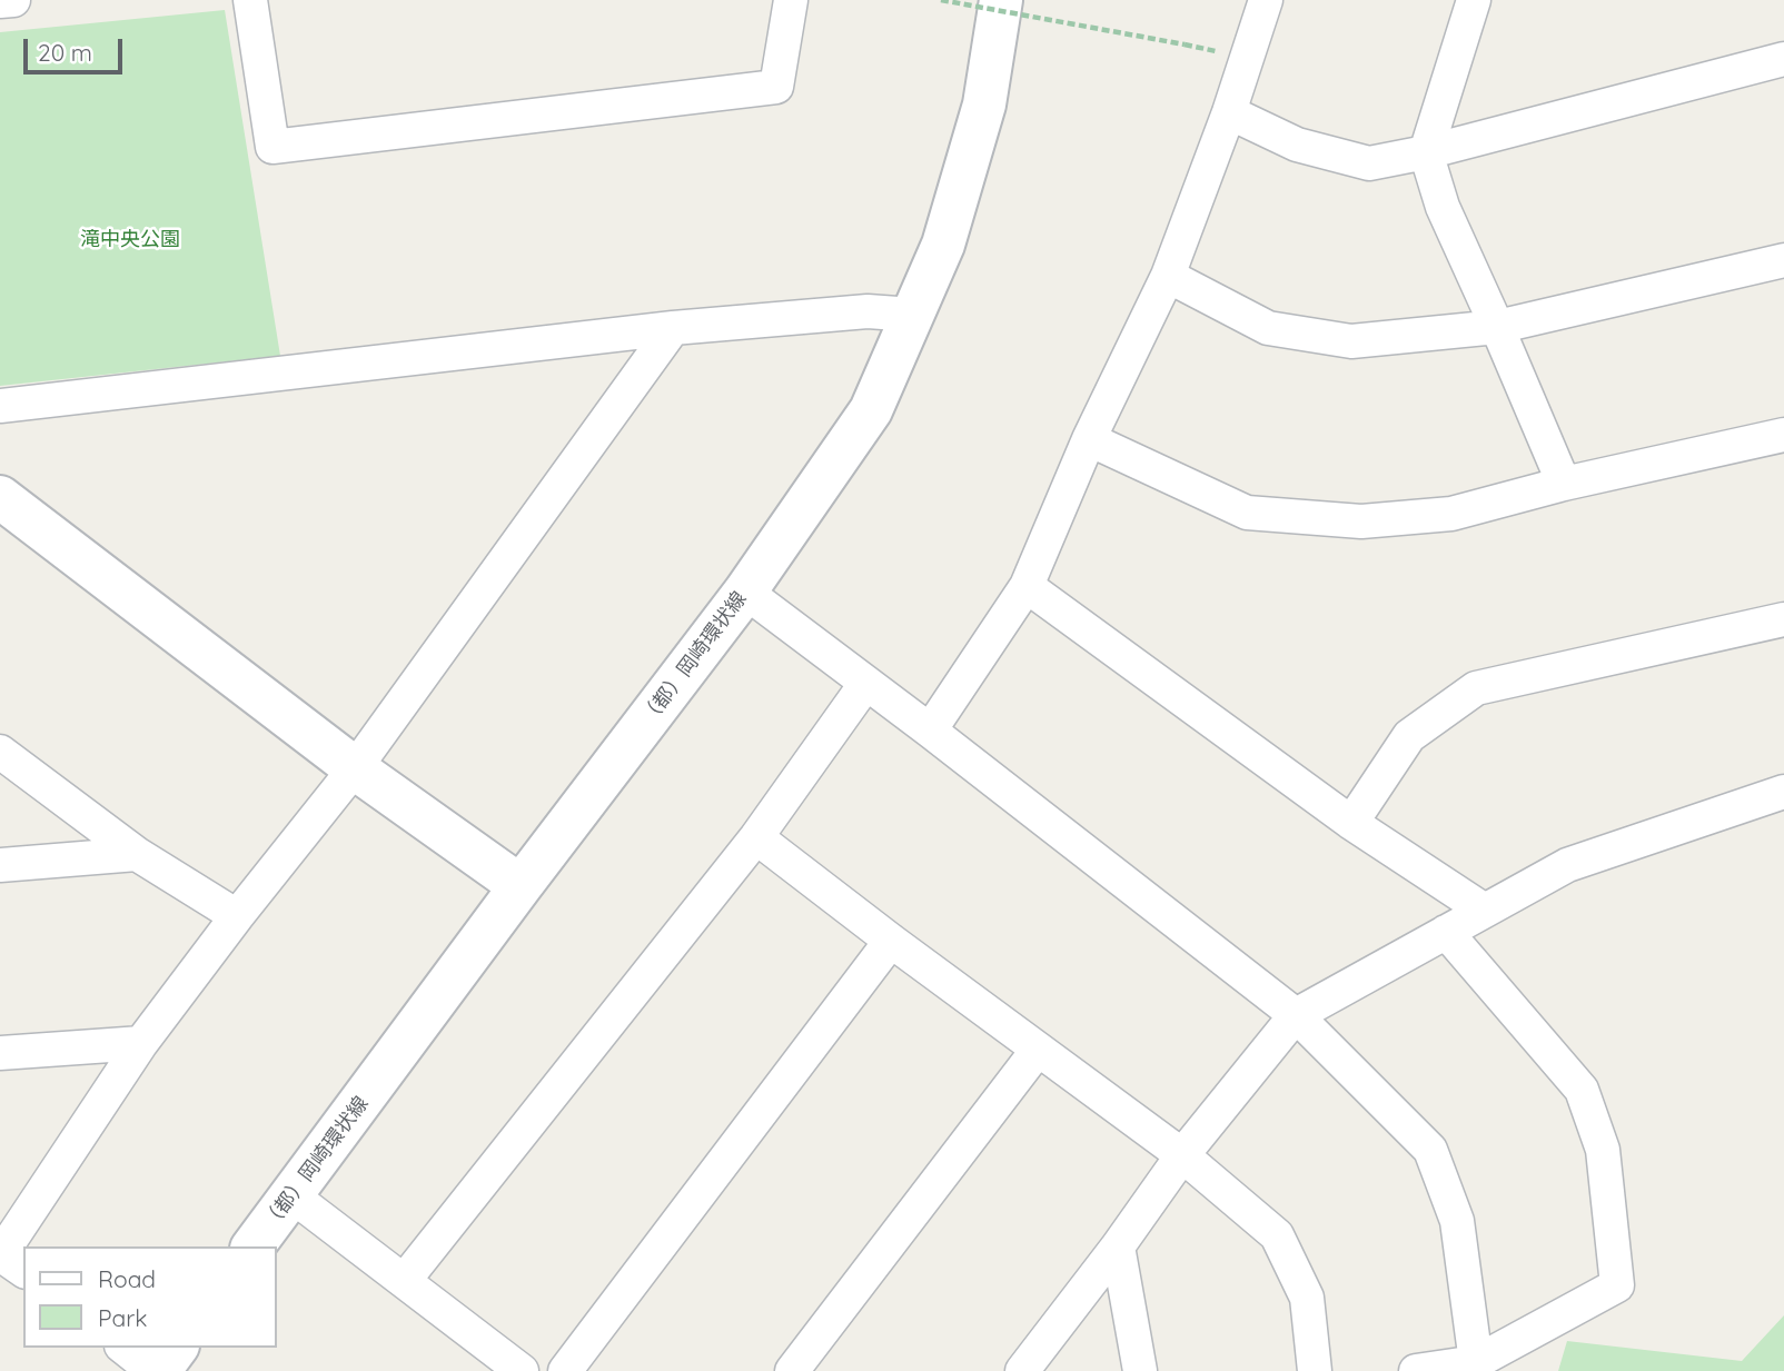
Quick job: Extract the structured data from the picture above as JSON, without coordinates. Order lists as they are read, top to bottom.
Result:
{
  "streets": {
    "street": ["（都）岡崎環状線"]
  },
  "parks": ["滝中央公園"],
  "legend": ["Road", "Park"],
  "scale_bar": "20 m"
}
